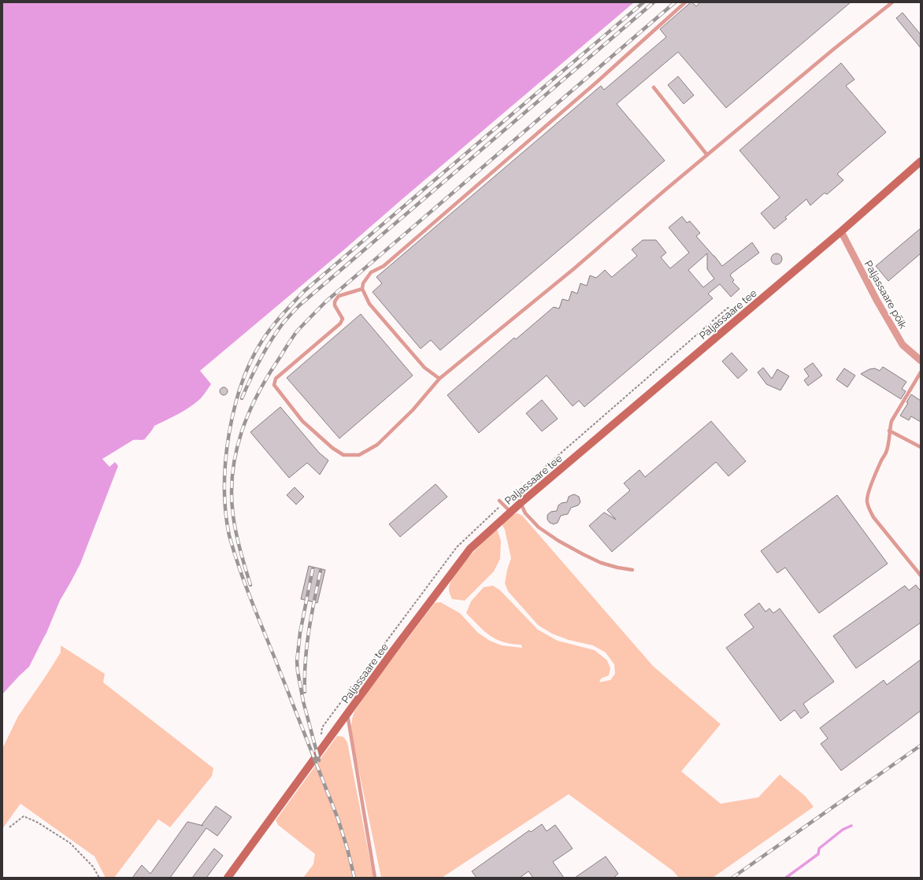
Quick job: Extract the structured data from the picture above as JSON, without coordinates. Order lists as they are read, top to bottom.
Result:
{
  "streets": {
    "street": ["Paljassaare põik", "Paljassaare tee"]
  },
  "crossings": [
    ["Paljassaare põik", "Paljassaare tee"]
  ]
}
